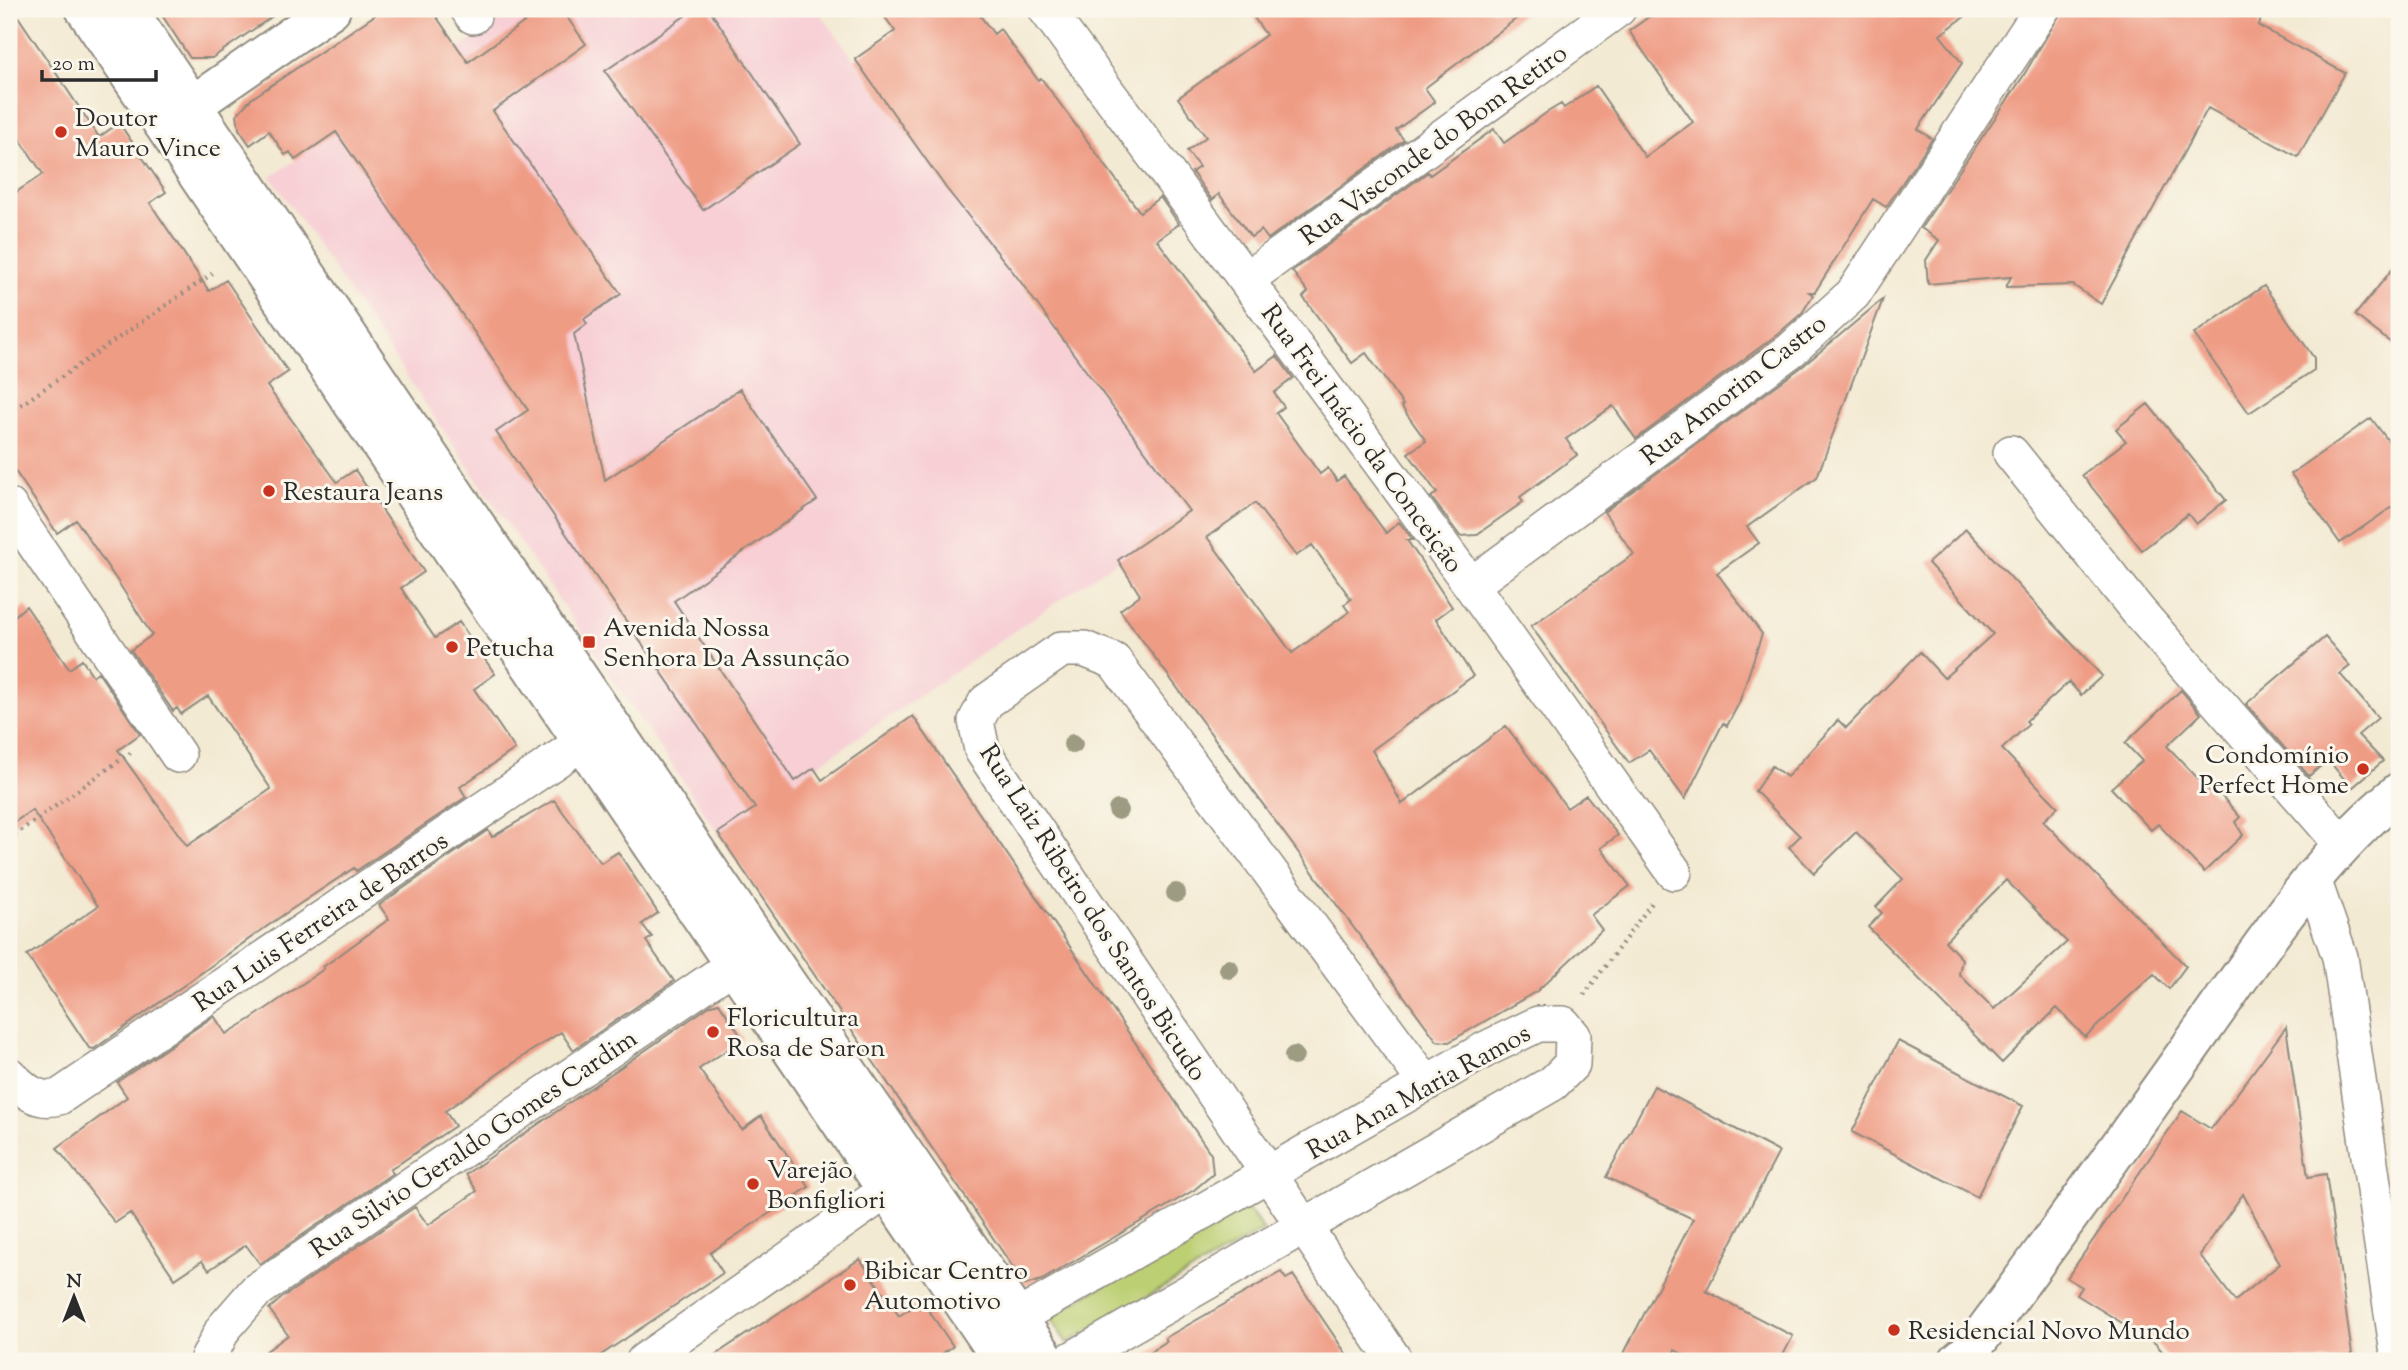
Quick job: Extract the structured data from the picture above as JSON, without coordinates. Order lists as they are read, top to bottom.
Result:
{
  "streets": {
    "street": [
      "Rua Visconde do Bom Retiro",
      "Rua Amorim Castro",
      "Rua Frei Inácio da Conceição",
      "Rua Laiz Ribeiro dos Santos Bicudo",
      "Rua Luis Ferreira de Barros",
      "Rua Ana Maria Ramos",
      "Rua Silvio Geraldo Gomes Cardim"
    ]
  },
  "crossings": [
    ["Rua Visconde do Bom Retiro", "Rua Frei Inácio da Conceição"],
    ["Rua Amorim Castro", "Rua Frei Inácio da Conceição"],
    ["Rua Laiz Ribeiro dos Santos Bicudo", "Rua Ana Maria Ramos"]
  ],
  "places": {
    "other": [
      "Doutor Mauro Vince",
      "Restaura Jeans",
      "Petucha",
      "Condomínio Perfect Home",
      "Floricultura Rosa de Saron",
      "Varejão Bonfigliori",
      "Bibicar Centro Automotivo",
      "Residencial Novo Mundo"
    ],
    "transit": ["Avenida Nossa Senhora Da Assunção"]
  },
  "scale_bar": "20 m",
  "north": "top"
}
